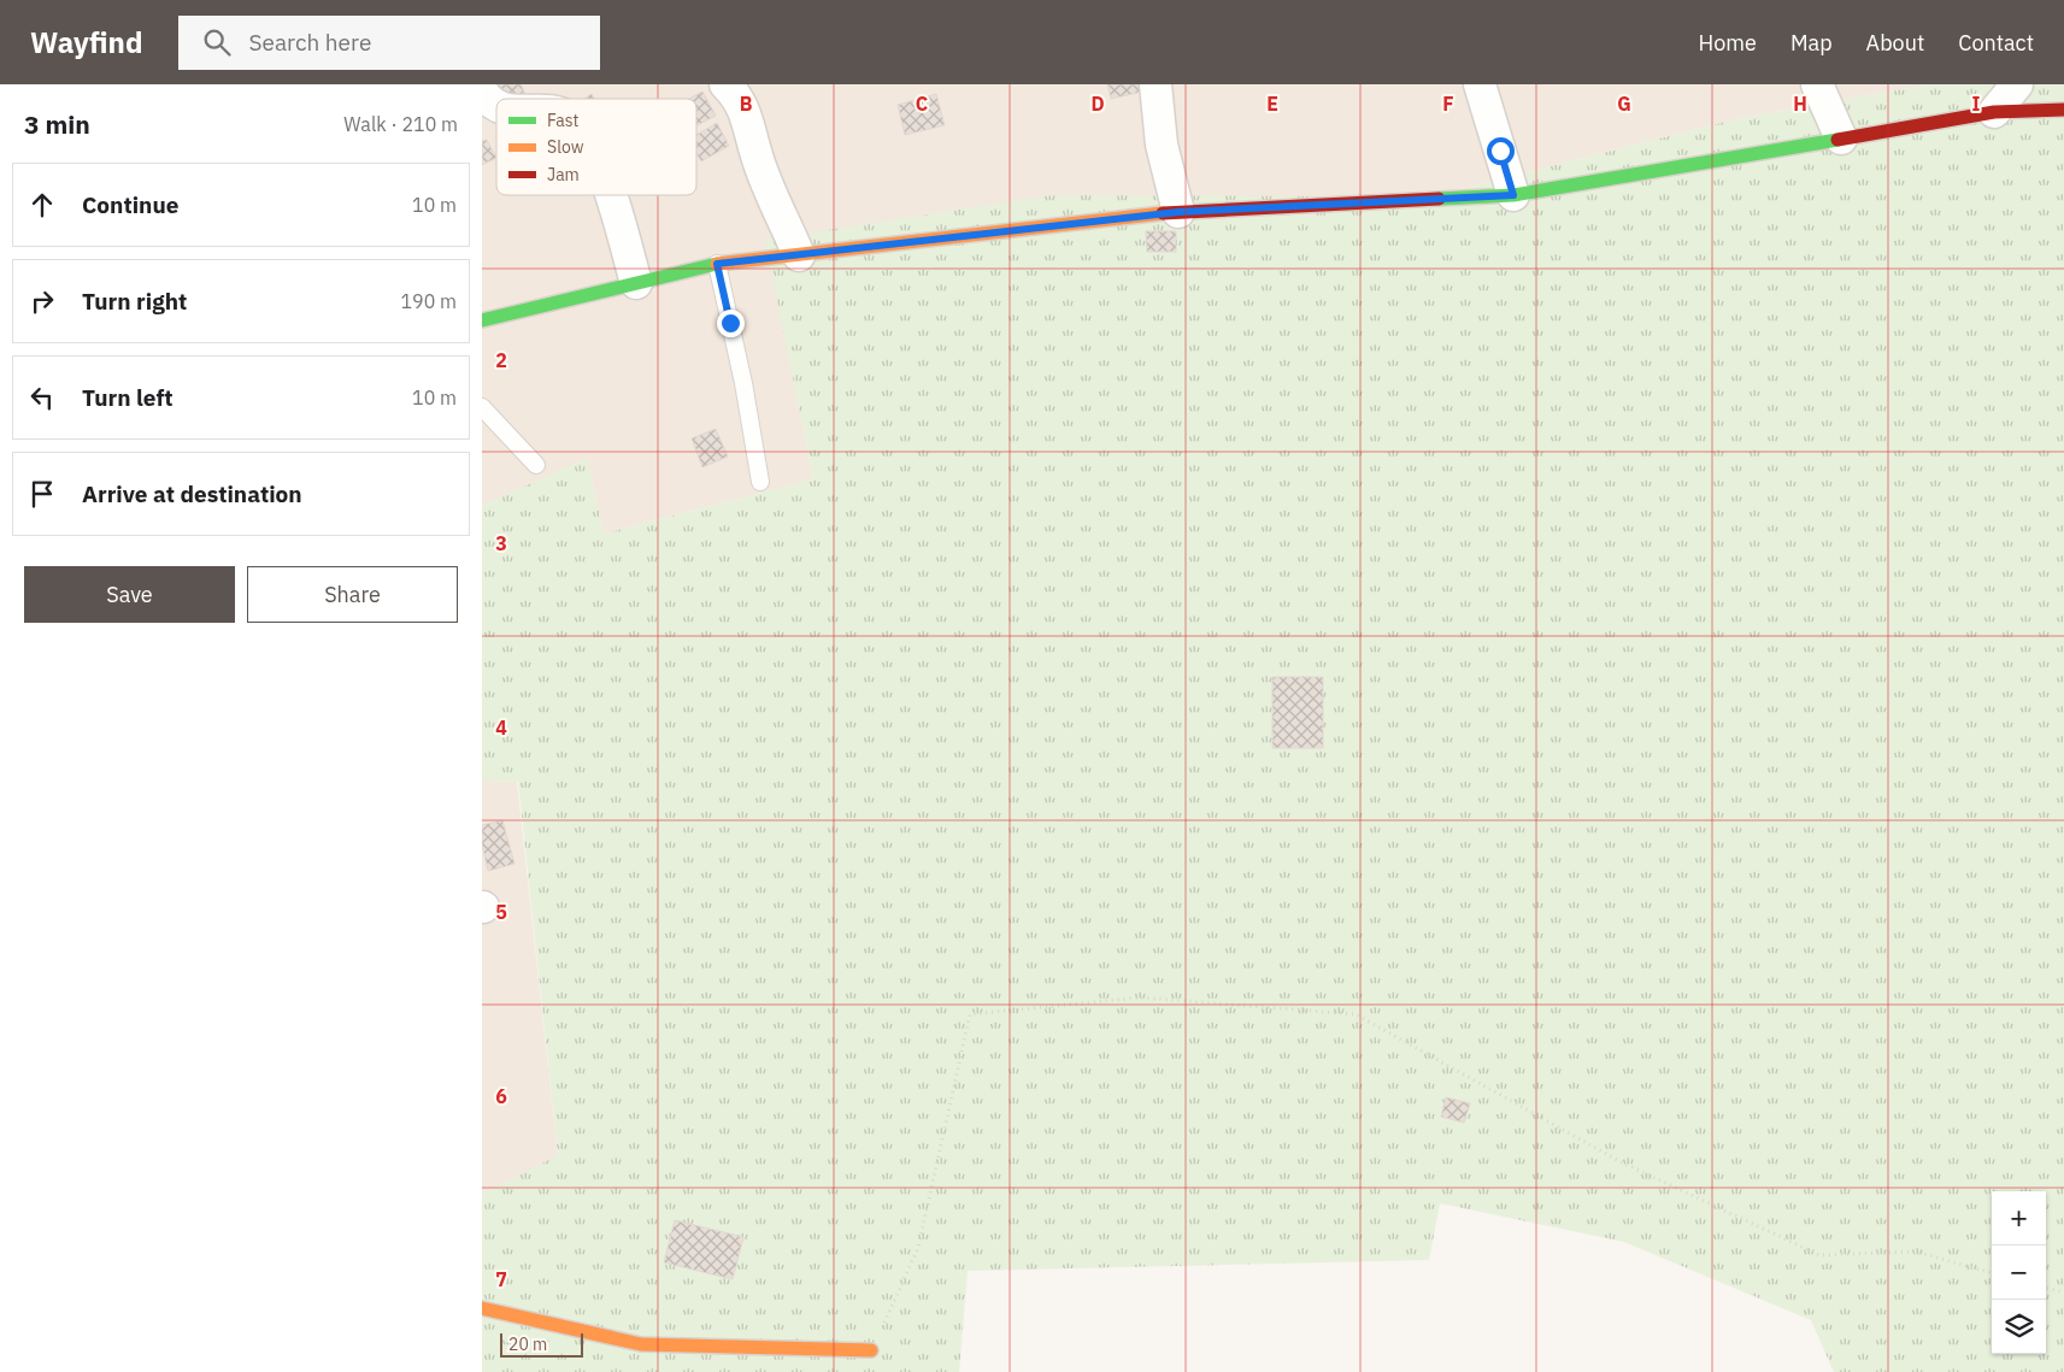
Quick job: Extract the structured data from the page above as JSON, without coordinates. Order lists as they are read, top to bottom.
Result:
{
  "legend": ["Fast", "Slow", "Jam"],
  "scale_bar": "20 m",
  "page": {
    "header": "Wayfind",
    "search": "Search here",
    "nav": [
      "Home",
      "Map",
      "About",
      "Contact"
    ],
    "heading": ["3 min", "Walk · 210 m"],
    "list": [
      ["Continue", "10 m"],
      ["Turn right", "190 m"],
      ["Turn left", "10 m"],
      "Arrive at destination"
    ],
    "buttons": ["Save", "Share"],
    "map_buttons": ["+", "−"],
    "scale": "20 m"
  },
  "grid": {
    "columns": [
      "B",
      "C",
      "D",
      "E",
      "F",
      "G",
      "H",
      "I"
    ],
    "rows": [
      "2",
      "3",
      "4",
      "5",
      "6",
      "7"
    ]
  }
}
